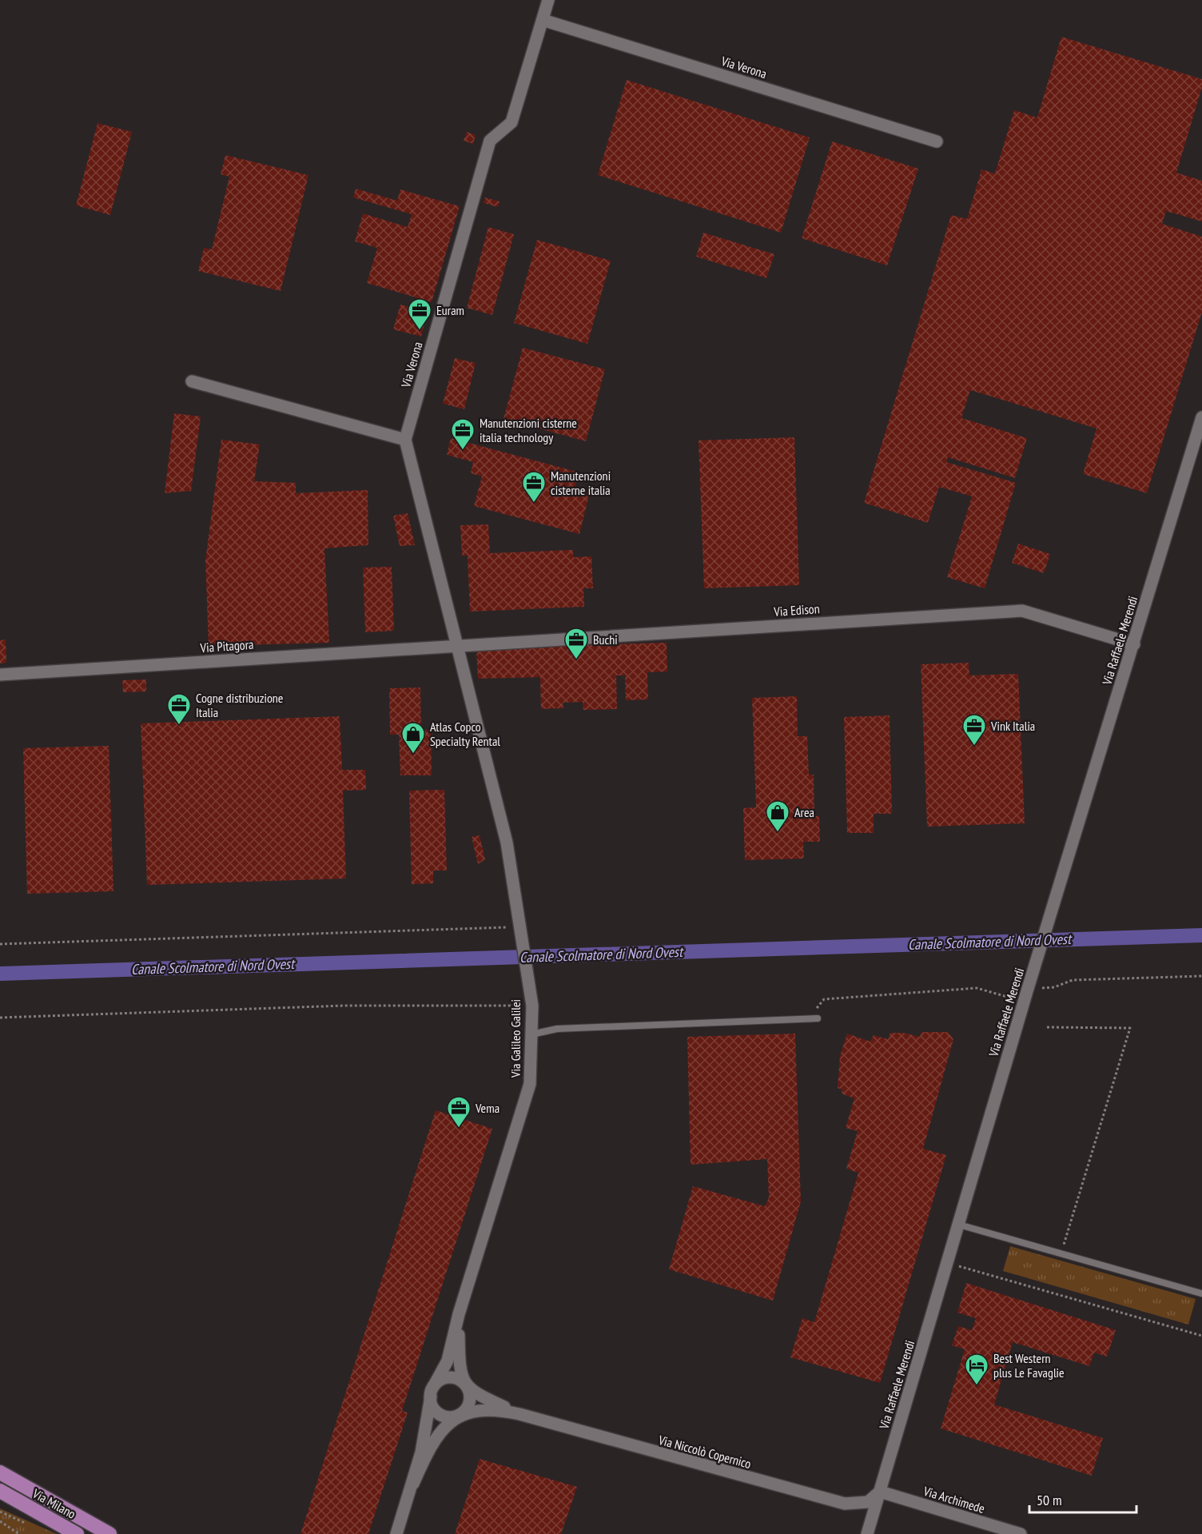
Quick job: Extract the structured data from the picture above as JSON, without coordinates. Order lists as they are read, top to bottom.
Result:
{
  "streets": {
    "main road": ["Via Milano"],
    "street": [
      "Via Verona",
      "Via Edison",
      "Via Raffaele Merendi",
      "Via Pitagora",
      "Via Galileo Galilei",
      "Via Niccolò Copernico",
      "Via Archimede"
    ]
  },
  "crossings": [
    ["Via Verona", "Via Edison"],
    ["Via Verona", "Via Pitagora"],
    ["Via Verona", "Via Galileo Galilei"],
    ["Via Edison", "Via Raffaele Merendi"],
    ["Via Edison", "Via Pitagora"],
    ["Via Edison", "Via Galileo Galilei"],
    ["Via Raffaele Merendi", "Via Niccolò Copernico"],
    ["Via Raffaele Merendi", "Via Archimede"],
    ["Via Pitagora", "Via Galileo Galilei"],
    ["Via Galileo Galilei", "Via Niccolò Copernico"],
    ["Via Niccolò Copernico", "Via Archimede"]
  ],
  "water": ["Canale Scolmatore di Nord Ovest"],
  "places": {
    "office": [
      "Euram",
      "Manutenzioni cisterne italia technology",
      "Manutenzioni cisterne italia",
      "Buchi",
      "Cogne distribuzione Italia",
      "Vink Italia",
      "Vema"
    ],
    "shop": ["Atlas Copco Specialty Rental", "Area"],
    "hotel": ["Best Western plus Le Favaglie"]
  },
  "scale_bar": "50 m"
}
